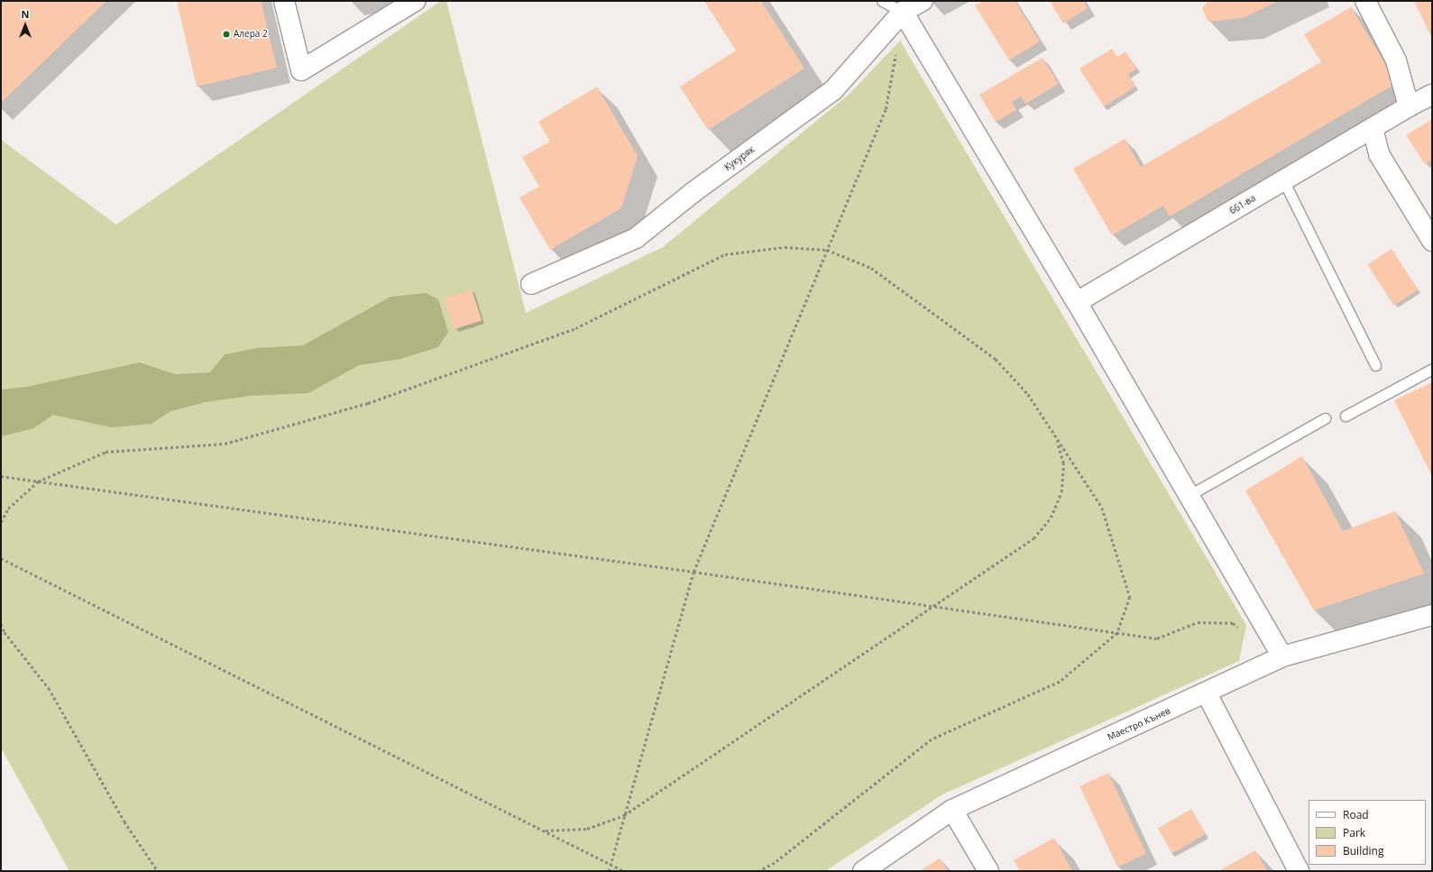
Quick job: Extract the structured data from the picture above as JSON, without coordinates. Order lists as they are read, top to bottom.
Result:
{
  "streets": {
    "street": ["Кукуряк", "661-ва", "Маестро Кънев"]
  },
  "places": ["Алера 2"],
  "legend": ["Road", "Park", "Building"],
  "north": "top"
}
